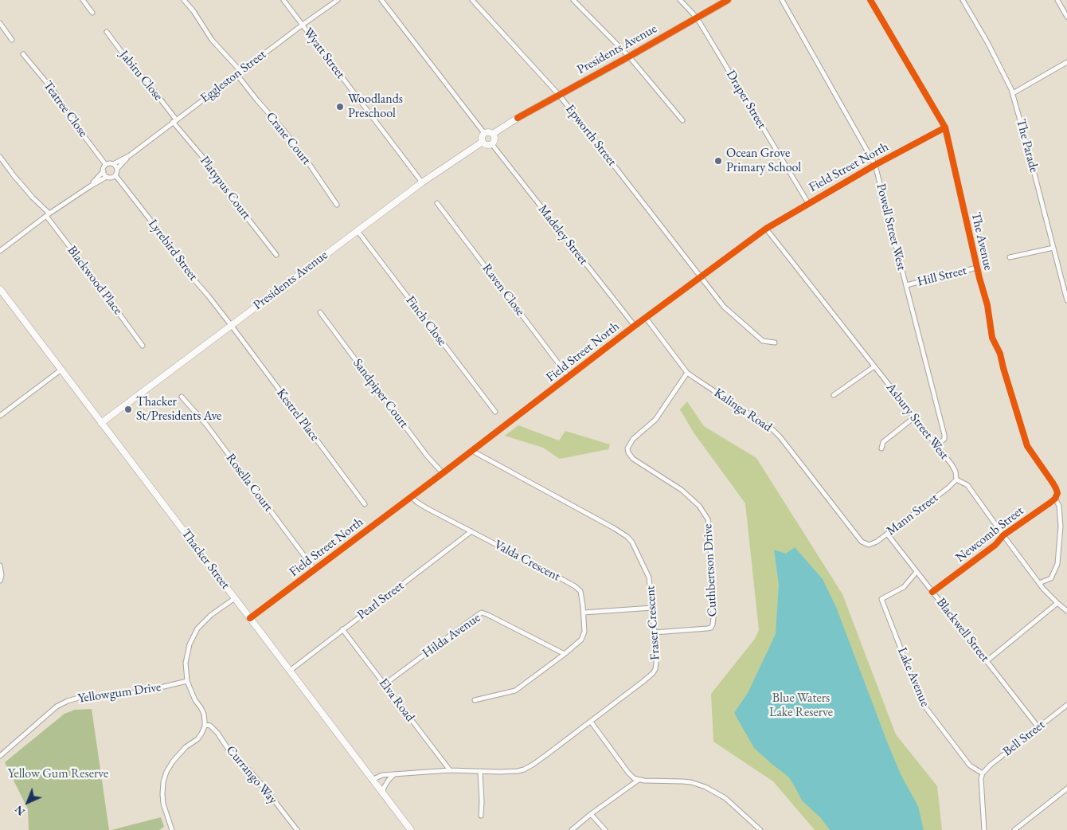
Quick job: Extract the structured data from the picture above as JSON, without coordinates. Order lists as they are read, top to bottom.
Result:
{
  "streets": {
    "street": [
      "Presidents Avenue",
      "Wyatt Street",
      "Jabiru Close",
      "Eggleston Street",
      "Draper Street",
      "Teatree Close",
      "Epworth Street",
      "Crane Court",
      "The Parade",
      "Field Street North",
      "Platypus Court",
      "Powell Street West",
      "Madeley Street",
      "The Avenue",
      "Lyrebird Street",
      "Hill Street",
      "Blackwood Place",
      "Raven Close",
      "Finch Close",
      "Sandpiper Court",
      "Kalinga Road",
      "Kestrel Place",
      "Asbury Street West",
      "Rosella Court",
      "Mann Street",
      "Newcomb Street",
      "Thacker Street",
      "Valda Crescent",
      "Cuthbertson Drive",
      "Pearl Street",
      "Fraser Crescent",
      "Blackwell Street",
      "Hilda Avenue",
      "Lake Avenue",
      "Yellowgum Drive",
      "Elva Road",
      "Bell Street",
      "Currango Way"
    ]
  },
  "crossings": [
    ["Presidents Avenue", "Wyatt Street"],
    ["Presidents Avenue", "Draper Street"],
    ["Presidents Avenue", "Epworth Street"],
    ["Presidents Avenue", "Madeley Street"],
    ["Presidents Avenue", "Lyrebird Street"],
    ["Presidents Avenue", "Finch Close"],
    ["Presidents Avenue", "Kestrel Place"],
    ["Presidents Avenue", "Thacker Street"],
    ["Wyatt Street", "Eggleston Street"],
    ["Jabiru Close", "Eggleston Street"],
    ["Jabiru Close", "Platypus Court"],
    ["Eggleston Street", "Teatree Close"],
    ["Eggleston Street", "Crane Court"],
    ["Eggleston Street", "Platypus Court"],
    ["Eggleston Street", "Lyrebird Street"],
    ["Draper Street", "Field Street North"],
    ["Teatree Close", "Lyrebird Street"],
    ["Epworth Street", "Field Street North"],
    ["Field Street North", "Powell Street West"],
    ["Field Street North", "Madeley Street"],
    ["Field Street North", "The Avenue"],
    ["Field Street North", "Raven Close"],
    ["Field Street North", "Sandpiper Court"],
    ["Field Street North", "Kalinga Road"],
    ["Field Street North", "Asbury Street West"],
    ["Field Street North", "Rosella Court"],
    ["Field Street North", "Thacker Street"],
    ["Field Street North", "Valda Crescent"],
    ["Field Street North", "Fraser Crescent"],
    ["Powell Street West", "Hill Street"],
    ["Powell Street West", "Asbury Street West"],
    ["The Avenue", "Hill Street"],
    ["The Avenue", "Newcomb Street"],
    ["Lyrebird Street", "Kestrel Place"],
    ["Kalinga Road", "Mann Street"],
    ["Kalinga Road", "Cuthbertson Drive"],
    ["Asbury Street West", "Mann Street"],
    ["Asbury Street West", "Newcomb Street"],
    ["Mann Street", "Blackwell Street"],
    ["Newcomb Street", "Blackwell Street"],
    ["Thacker Street", "Pearl Street"],
    ["Thacker Street", "Fraser Crescent"],
    ["Valda Crescent", "Pearl Street"],
    ["Valda Crescent", "Hilda Avenue"],
    ["Cuthbertson Drive", "Fraser Crescent"],
    ["Pearl Street", "Elva Road"],
    ["Fraser Crescent", "Elva Road"],
    ["Blackwell Street", "Lake Avenue"],
    ["Blackwell Street", "Bell Street"],
    ["Hilda Avenue", "Elva Road"],
    ["Lake Avenue", "Bell Street"]
  ],
  "parks": ["Blue Waters Lake Reserve", "Yellow Gum Reserve"],
  "places": ["Woodlands Preschool", "Ocean Grove Primary School", "Thacker St/Presidents Ave"],
  "north": "bottom left"
}
